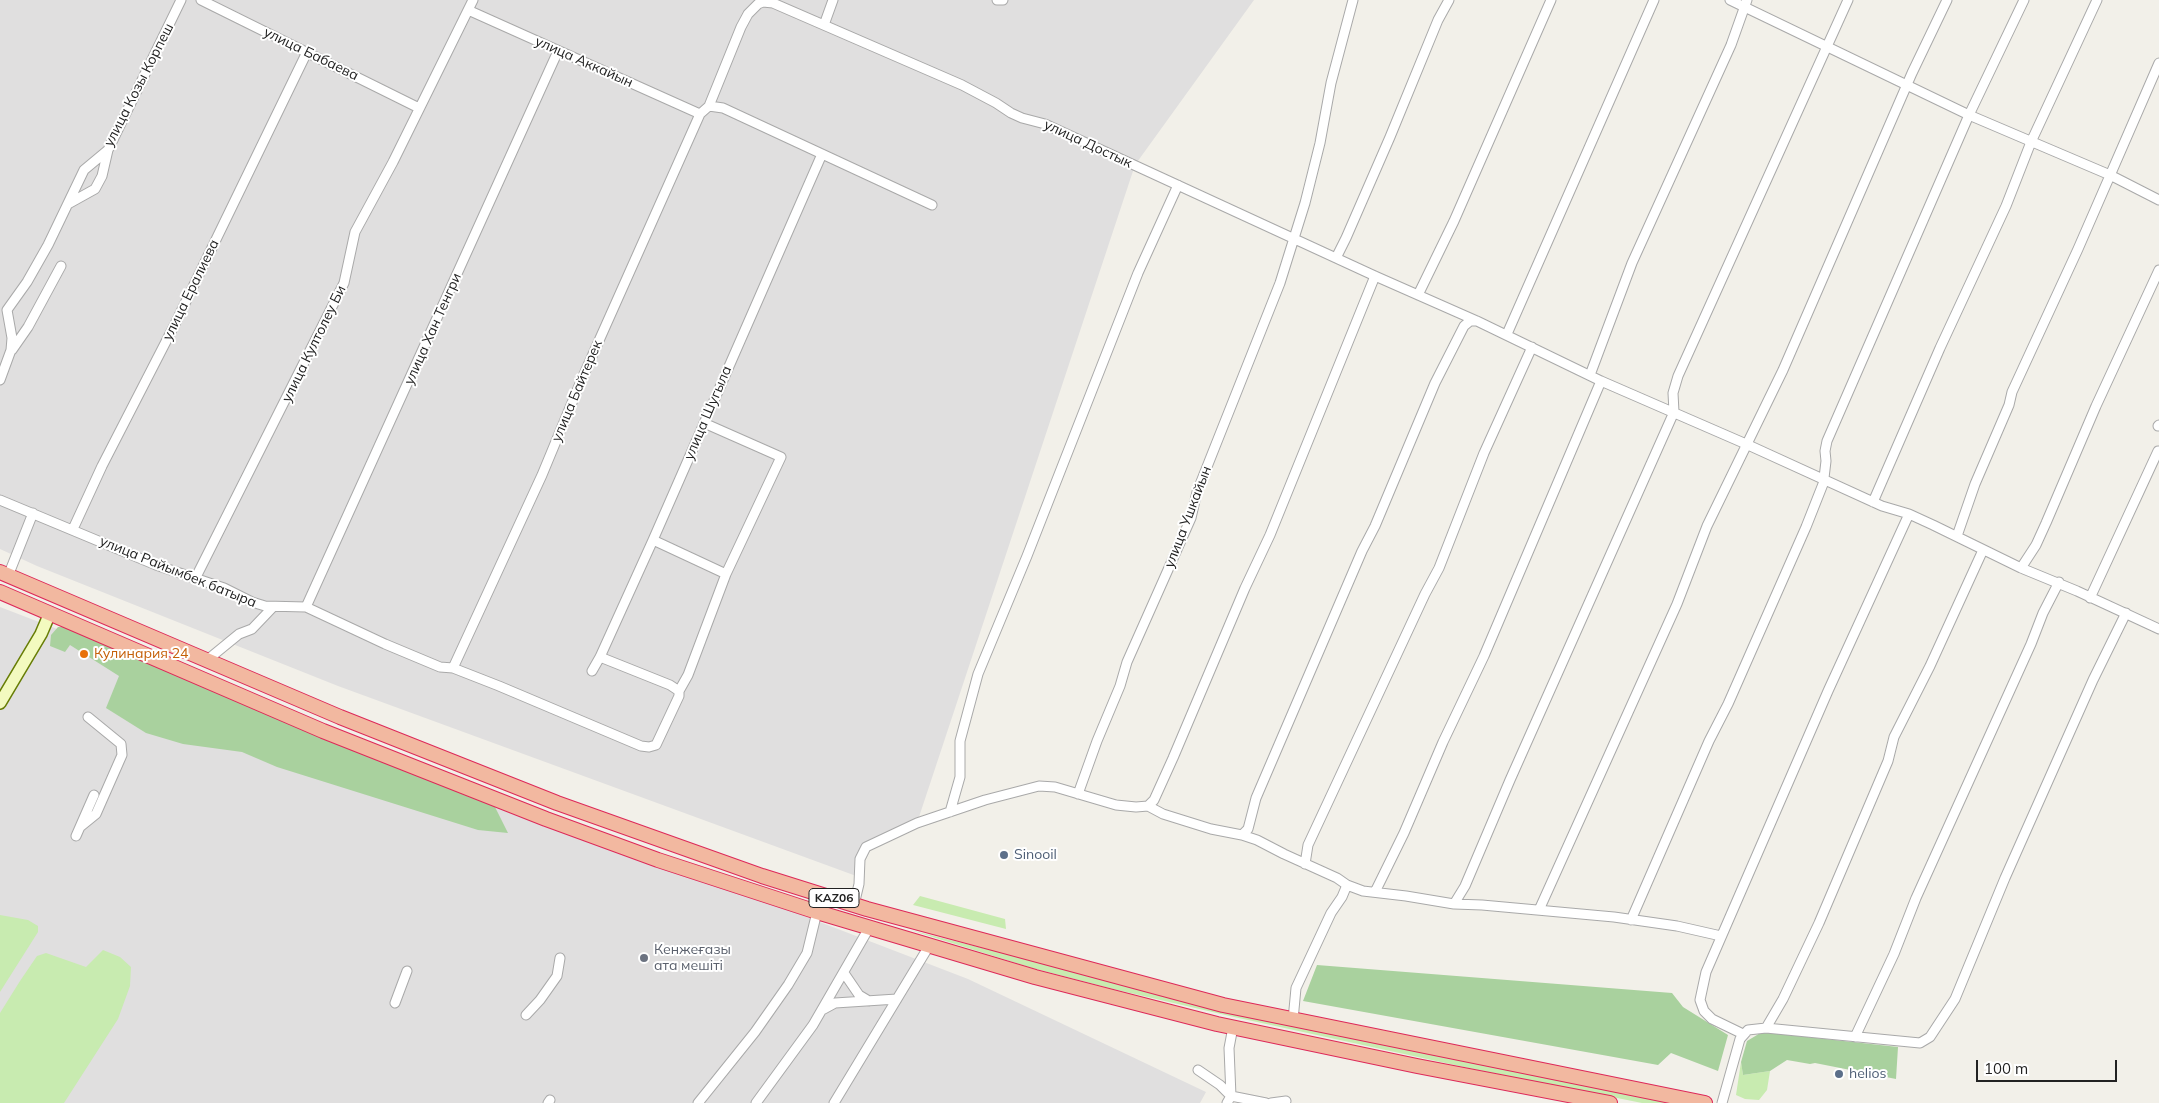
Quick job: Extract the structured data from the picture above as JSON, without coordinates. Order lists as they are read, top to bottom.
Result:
{
  "streets": {
    "highway": ["KАZ06"],
    "street": [
      "улица Бабаева",
      "улица Аккайын",
      "улица Козы Корпеш",
      "улица Достык",
      "улица Ералиева",
      "улица Хан Тенгри",
      "улица Култолеу Би",
      "улица Байтерек",
      "улица Шугыла",
      "улица Ушкайын",
      "улица Райымбек батыра"
    ]
  },
  "crossings": [
    ["улица Бабаева", "улица Ералиева"],
    ["улица Бабаева", "улица Култолеу Би"],
    ["улица Аккайын", "улица Хан Тенгри"],
    ["улица Аккайын", "улица Култолеу Би"],
    ["улица Аккайын", "улица Байтерек"],
    ["улица Достык", "улица Ушкайын"],
    ["улица Ералиева", "улица Райымбек батыра"],
    ["улица Хан Тенгри", "улица Райымбек батыра"],
    ["улица Култолеу Би", "улица Райымбек батыра"],
    ["улица Байтерек", "улица Райымбек батыра"]
  ],
  "places": [
    "Кулинария 24",
    "Sinooil",
    "Кенжеғазы ата мешіті",
    "helios"
  ],
  "scale_bar": "100 m"
}
